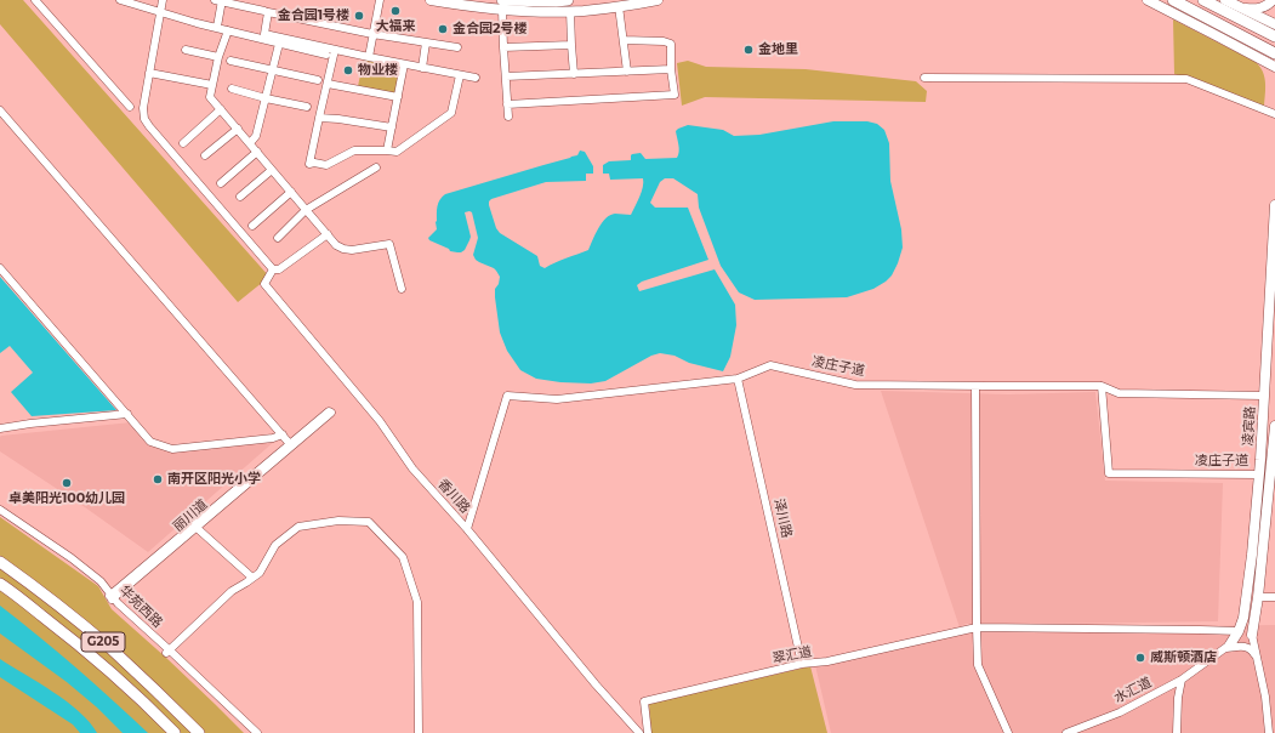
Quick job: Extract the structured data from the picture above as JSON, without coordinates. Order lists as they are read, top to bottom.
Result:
{
  "streets": {
    "highway": ["G205"],
    "main road": ["凌宾路"],
    "street": [
      "凌庄子道",
      "香川路",
      "丽川道",
      "泽川路",
      "华苑西路",
      "翠汇道",
      "水汇道"
    ]
  },
  "crossings": [
    ["凌庄子道", "凌宾路"],
    ["凌庄子道", "香川路"],
    ["凌庄子道", "泽川路"],
    ["凌宾路", "翠汇道"],
    ["凌宾路", "水汇道"],
    ["丽川道", "华苑西路"],
    ["泽川路", "翠汇道"]
  ],
  "places": [
    "大福来",
    "金合园1号楼",
    "金合园2号楼",
    "金地里",
    "物业楼",
    "南开区阳光小学",
    "卓美阳光100幼儿园",
    "威斯顿酒店"
  ]
}
